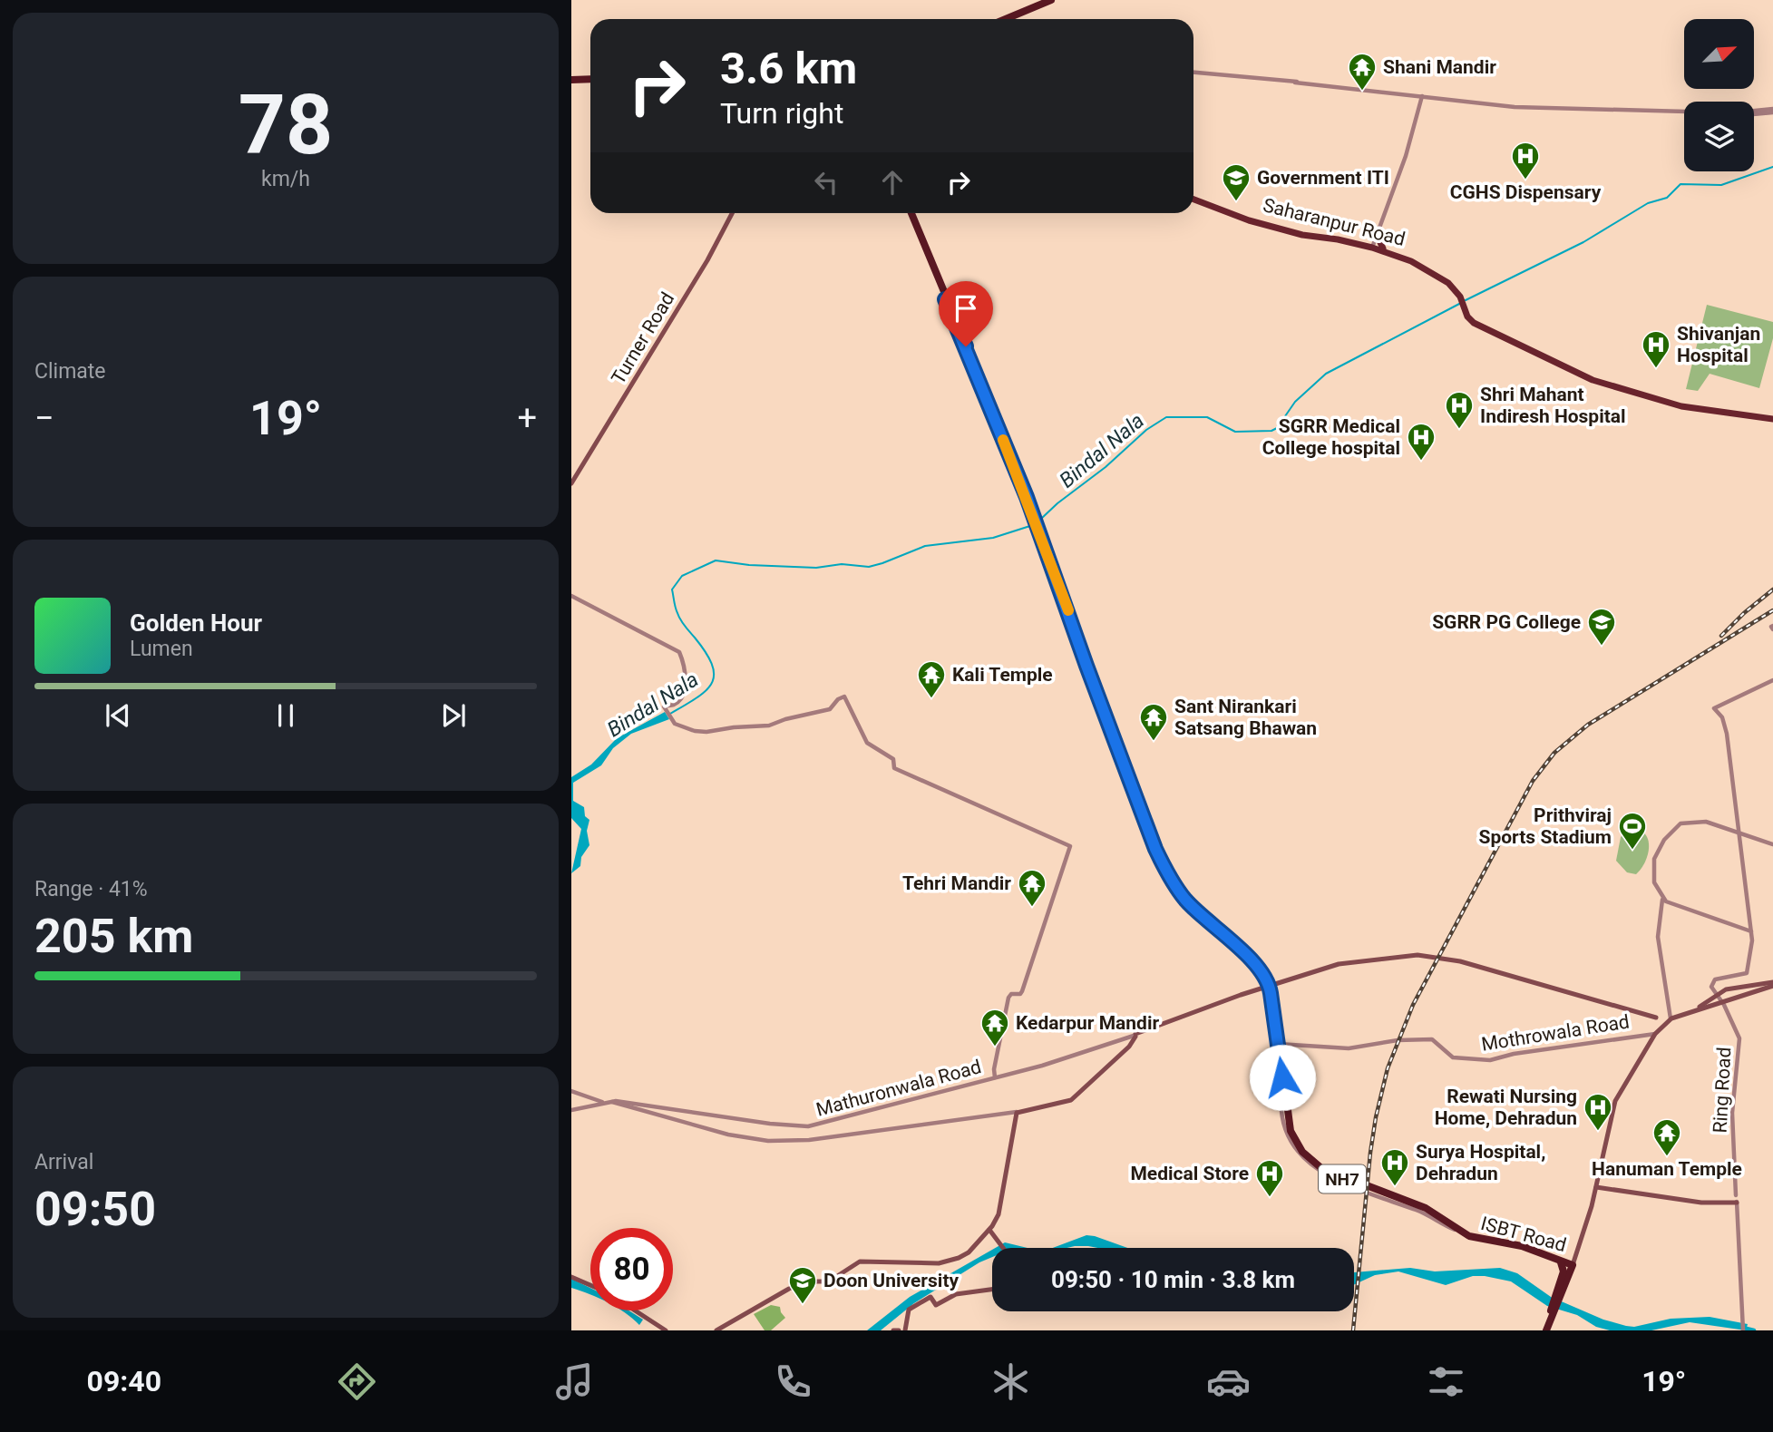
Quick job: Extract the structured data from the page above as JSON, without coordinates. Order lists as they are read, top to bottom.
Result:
{
  "streets": {
    "highway": ["NH7", "ISBT Road"],
    "main road": ["Saharanpur Road", "Turner Road"],
    "street": ["Mothrowala Road", "Mathuronwala Road", "Ring Road"]
  },
  "crossings": [
    ["Mothrowala Road", "NH7"],
    ["NH7", "ISBT Road"]
  ],
  "water": ["Bindal Nala"],
  "places": {
    "temple": [
      "Shani Mandir",
      "Kali Temple",
      "Sant Nirankari Satsang Bhawan",
      "Tehri Mandir",
      "Kedarpur Mandir",
      "Hanuman Temple"
    ],
    "hospital": [
      "CGHS Dispensary",
      "Shivanjan Hospital",
      "Shri Mahant Indiresh Hospital",
      "SGRR Medical College hospital",
      "Rewati Nursing Home, Dehradun",
      "Surya Hospital, Dehradun",
      "Medical Store"
    ],
    "school or university": ["Government ITI", "SGRR PG College", "Doon University"],
    "sports": ["Prithviraj Sports Stadium"]
  },
  "north": "top right",
  "page": {
    "tile": [
      ["78", "km/h"],
      "Climate",
      ["Range · 41%", "205 km"],
      ["Arrival", "09:50"]
    ],
    "turn": ["3.6 km", "Turn right"],
    "heat": ["−", "19°", "+"],
    "song": ["Golden Hour", "Lumen"],
    "limit": "80",
    "trip": "09:50 · 10 min · 3.8 km",
    "tabs": ["09:40", "19°"]
  }
}
